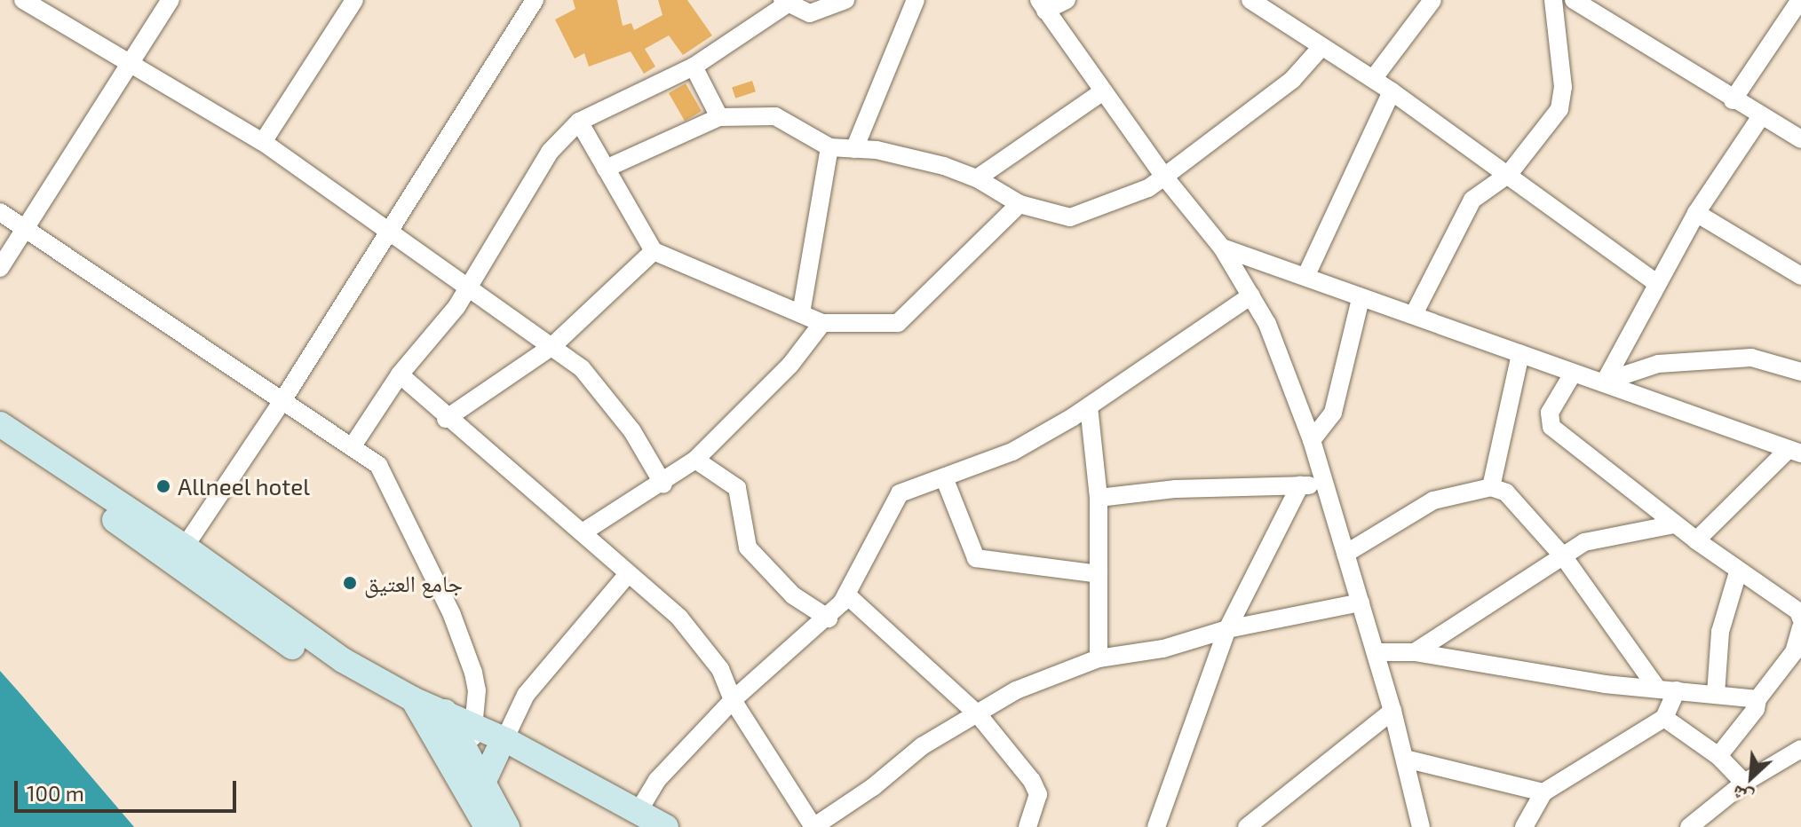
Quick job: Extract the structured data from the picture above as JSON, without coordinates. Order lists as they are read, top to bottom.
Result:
{
  "places": ["Allneel hotel", "جامع العتيق"],
  "scale_bar": "100 m",
  "north": "bottom left"
}
